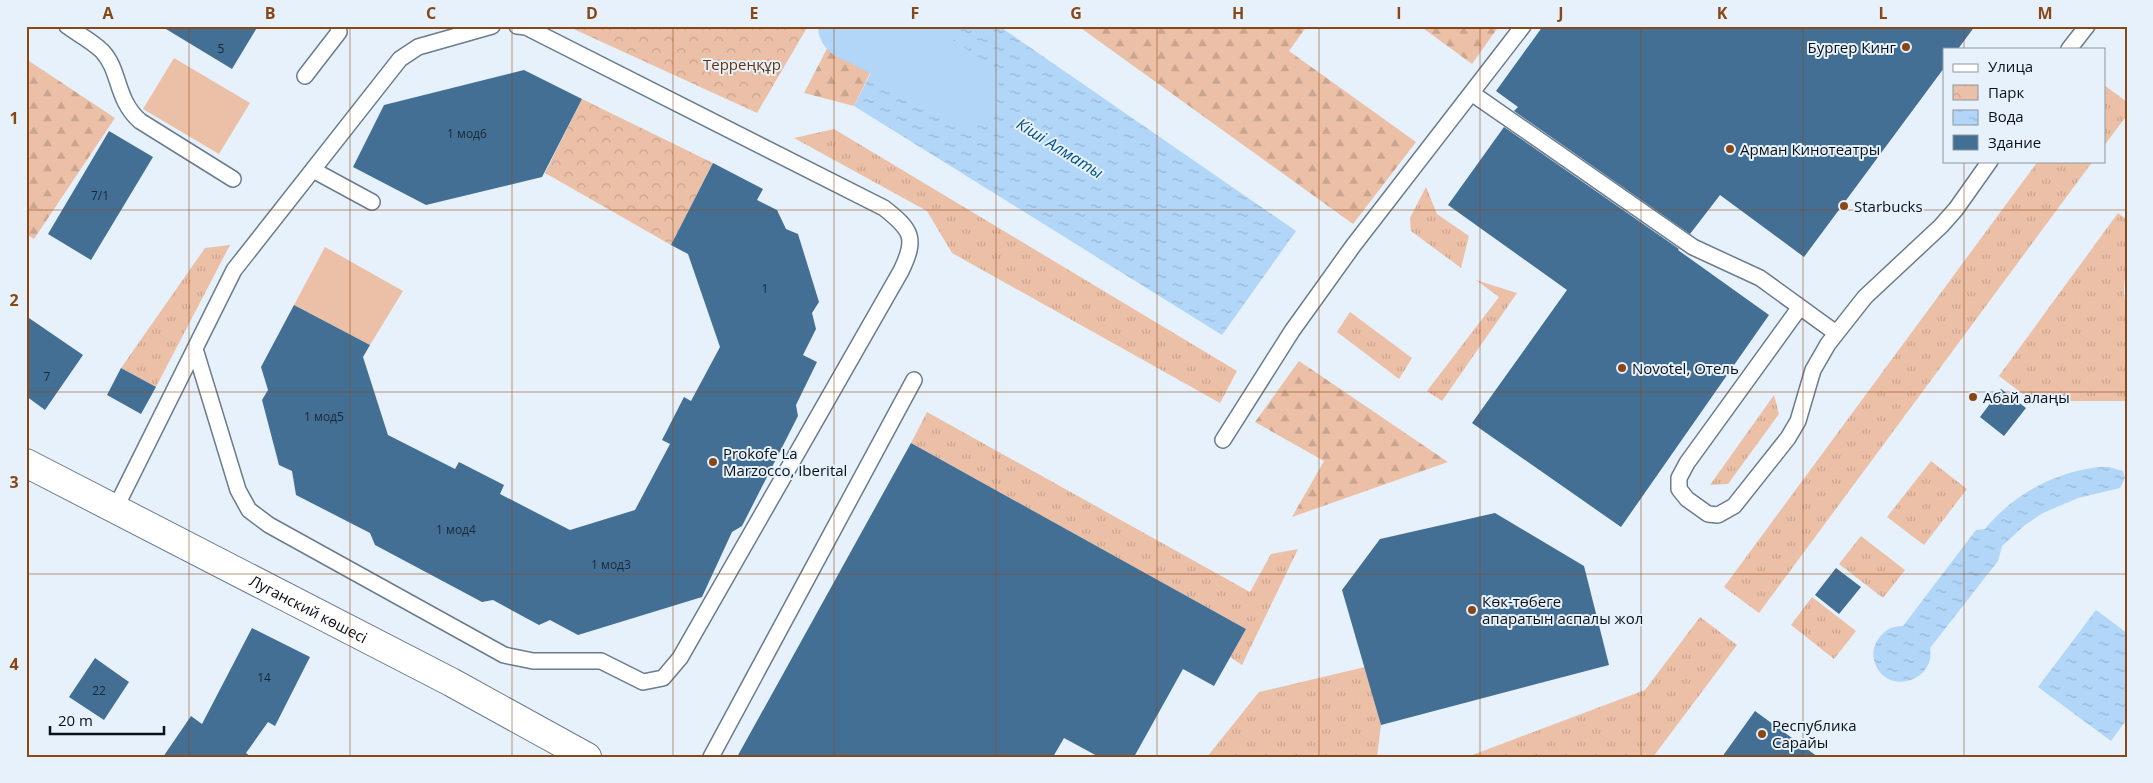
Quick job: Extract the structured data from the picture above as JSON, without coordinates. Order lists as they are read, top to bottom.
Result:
{
  "streets": {
    "street": ["Луганский көшесі"]
  },
  "water": ["Кіші Алматы"],
  "parks": ["Терреңқұр"],
  "places": [
    "Бургер Кинг",
    "Арман Кинотеатры",
    "Starbucks",
    "Novotel, Отель",
    "Абай алаңы",
    "Prokofe La Marzocco, Iberital",
    "Көк-төбеге апаратын аспалы жол",
    "Республика Сарайы"
  ],
  "house_numbers": [
    "5",
    "1 мод6",
    "7/1",
    "1",
    "7",
    "1 мод5",
    "1 мод4",
    "1 мод3",
    "14",
    "22"
  ],
  "legend": [
    "Улица",
    "Парк",
    "Вода",
    "Здание"
  ],
  "scale_bar": "20 m",
  "grid": {
    "columns": [
      "A",
      "B",
      "C",
      "D",
      "E",
      "F",
      "G",
      "H",
      "I",
      "J",
      "K",
      "L",
      "M"
    ],
    "rows": [
      "1",
      "2",
      "3",
      "4"
    ]
  }
}
